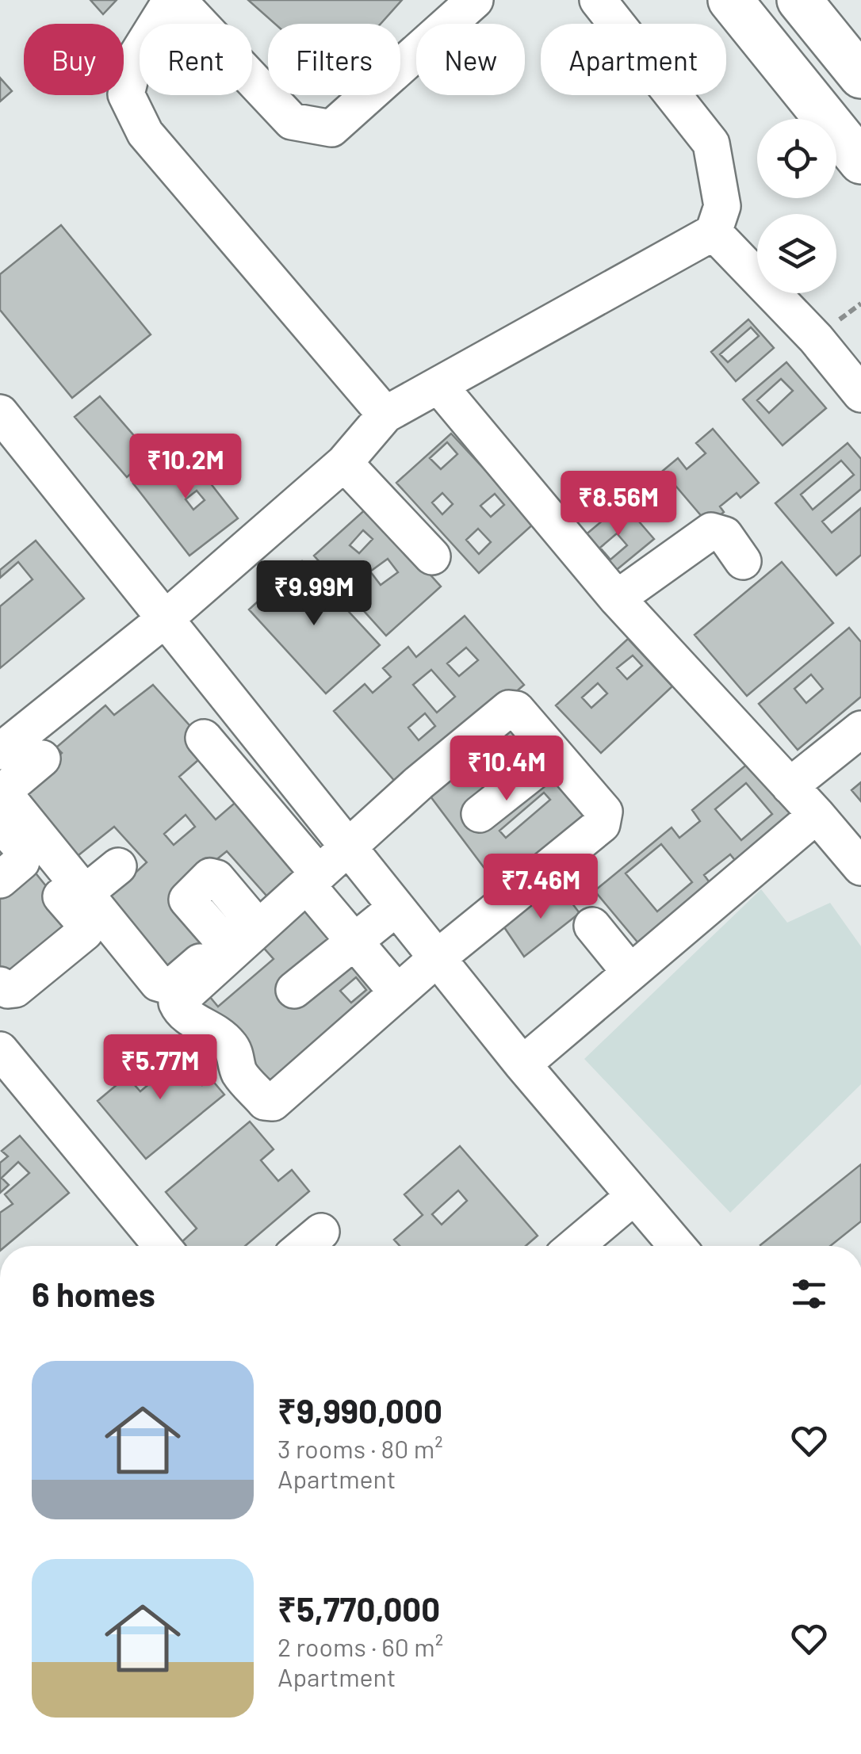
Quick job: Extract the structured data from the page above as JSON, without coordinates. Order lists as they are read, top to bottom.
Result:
{
  "page": {
    "chip": [
      "Buy",
      "Rent",
      "Filters",
      "New",
      "Apartment"
    ],
    "price": [
      "₹10.2M",
      "₹8.56M",
      "₹9.99M",
      "₹10.4M",
      "₹7.46M",
      "₹5.77M"
    ],
    "heading": "6 homes",
    "list": [
      {
        "name": "₹9,990,000",
        "note": "3 rooms · 80 m² · Apartment"
      },
      {
        "name": "₹5,770,000",
        "note": "2 rooms · 60 m² · Apartment"
      }
    ]
  }
}
